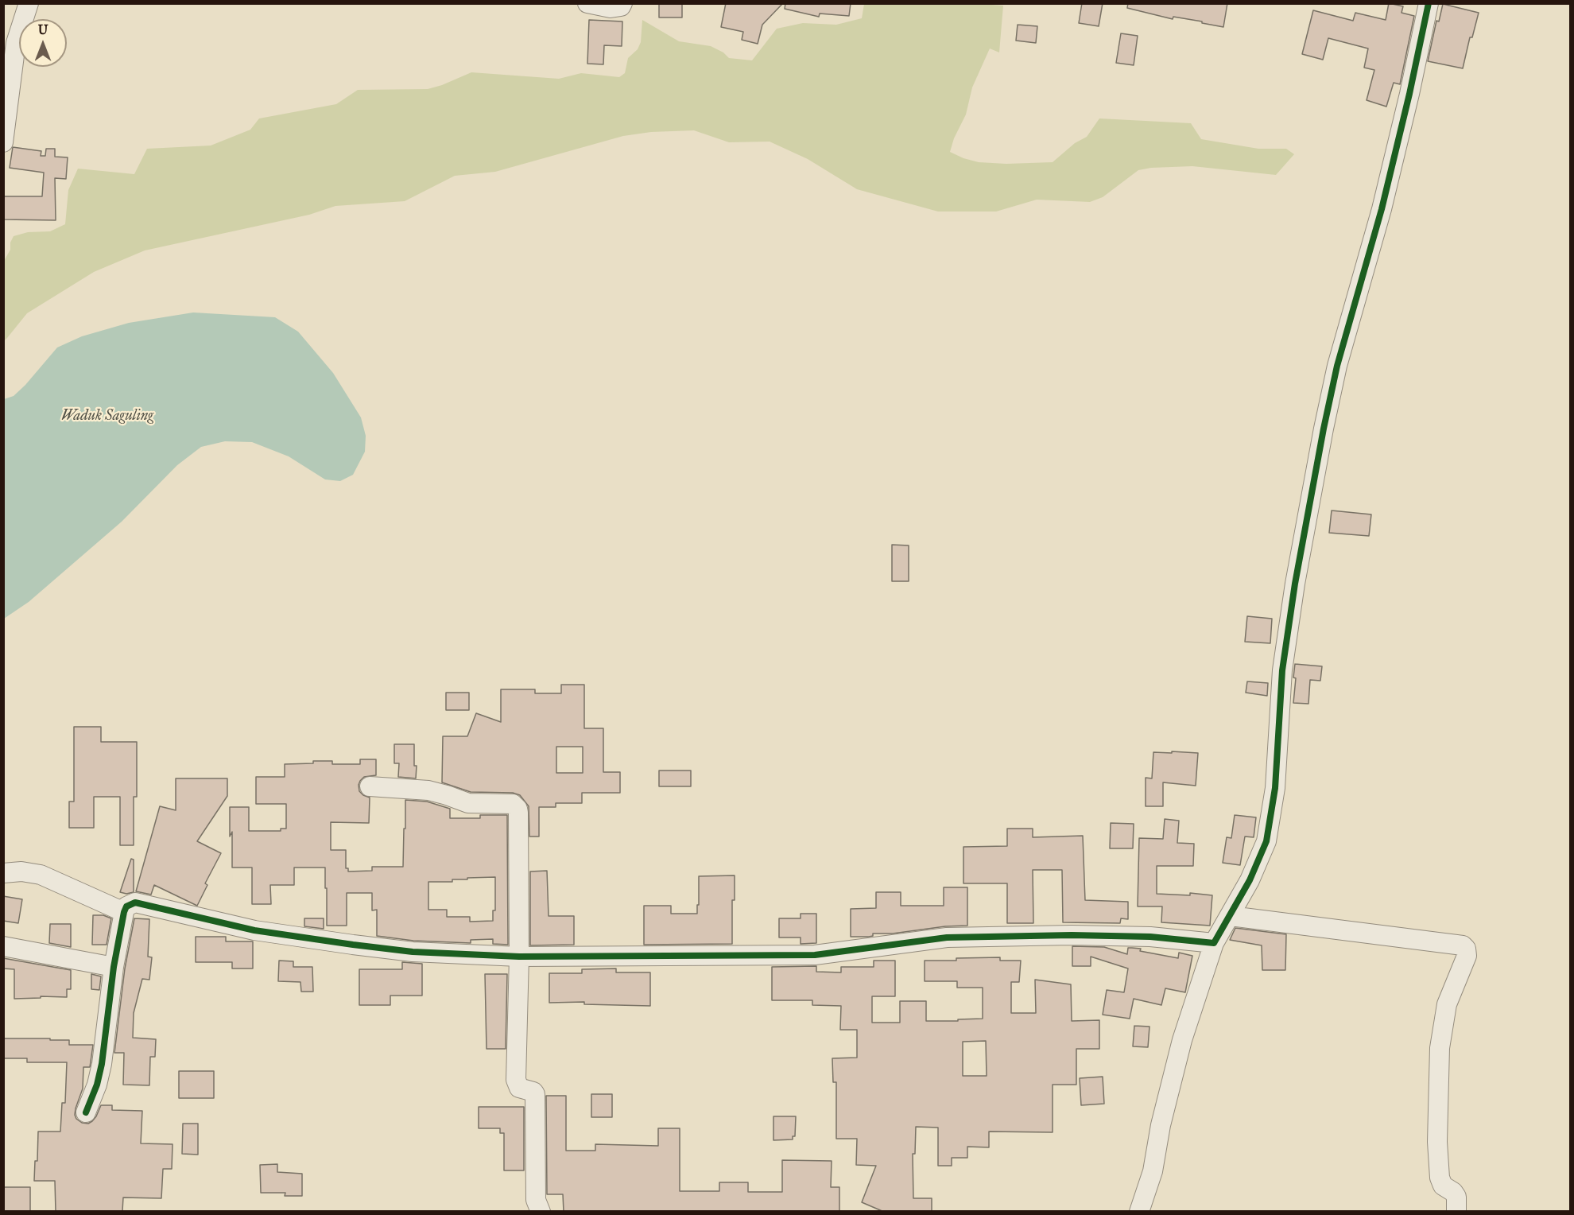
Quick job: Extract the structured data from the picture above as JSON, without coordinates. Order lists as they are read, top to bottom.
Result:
{
  "water": ["Waduk Saguling"],
  "north": "top"
}
